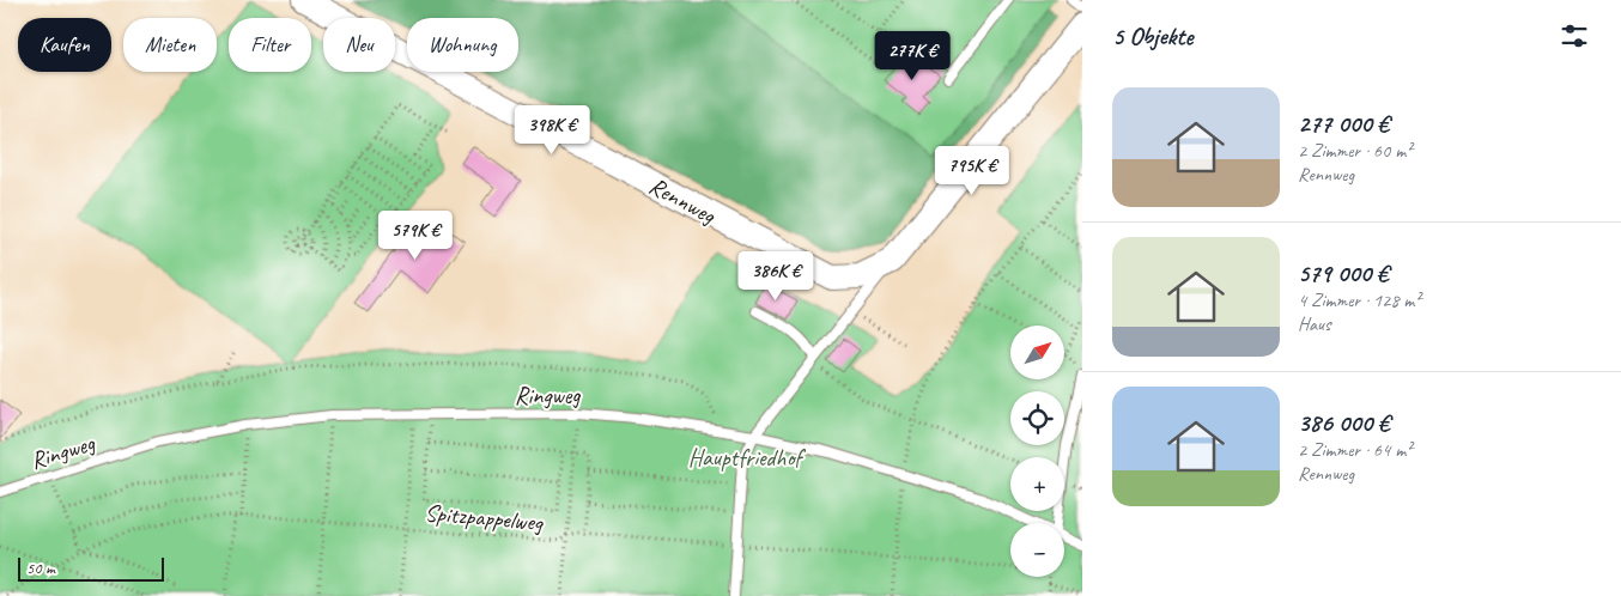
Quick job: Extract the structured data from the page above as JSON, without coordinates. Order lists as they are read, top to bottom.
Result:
{
  "streets": {
    "street": ["Rennweg"],
    "lane": ["Ringweg"],
    "path": ["Spitzpappelweg"]
  },
  "parks": ["Hauptfriedhof"],
  "scale_bar": "50 m",
  "north": "top right",
  "page": {
    "heading": "5 Objekte",
    "chip": [
      "Kaufen",
      "Mieten",
      "Filter",
      "Neu",
      "Wohnung"
    ],
    "price": [
      "277K €",
      "398K €",
      "795K €",
      "579K €",
      "386K €"
    ],
    "list": [
      {
        "name": "277 000 €",
        "note": "2 Zimmer · 60 m² · Rennweg"
      },
      {
        "name": "579 000 €",
        "note": "4 Zimmer · 128 m² · Haus"
      },
      {
        "name": "386 000 €",
        "note": "2 Zimmer · 64 m² · Rennweg"
      }
    ],
    "map_buttons": ["+", "−"],
    "scale": "50 m"
  }
}
